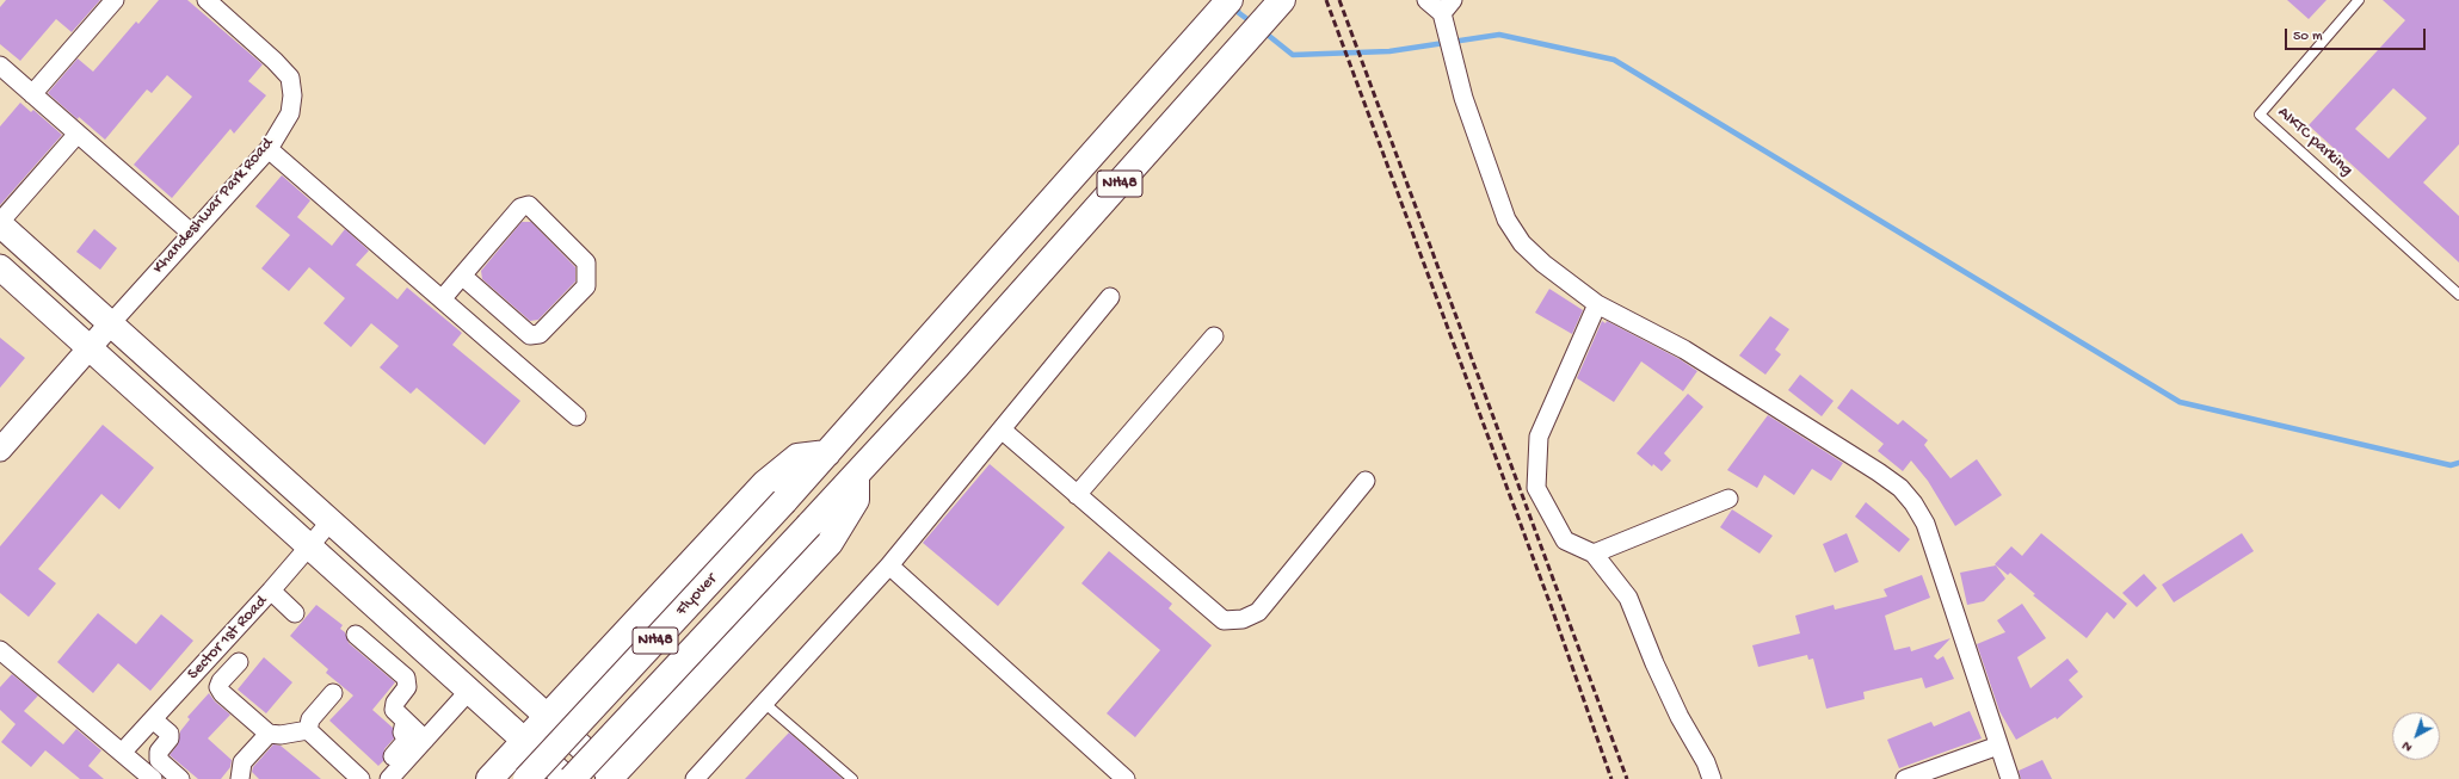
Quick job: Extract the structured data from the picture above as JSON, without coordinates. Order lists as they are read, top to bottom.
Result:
{
  "streets": {
    "highway": ["NH48", "Flyover"],
    "street": ["Khandeshwar Park Road", "Sector 1st Road"],
    "lane": ["AIKTC parking"]
  },
  "crossings": [
    ["NH48", "Flyover"]
  ],
  "scale_bar": "50 m",
  "north": "bottom left"
}
